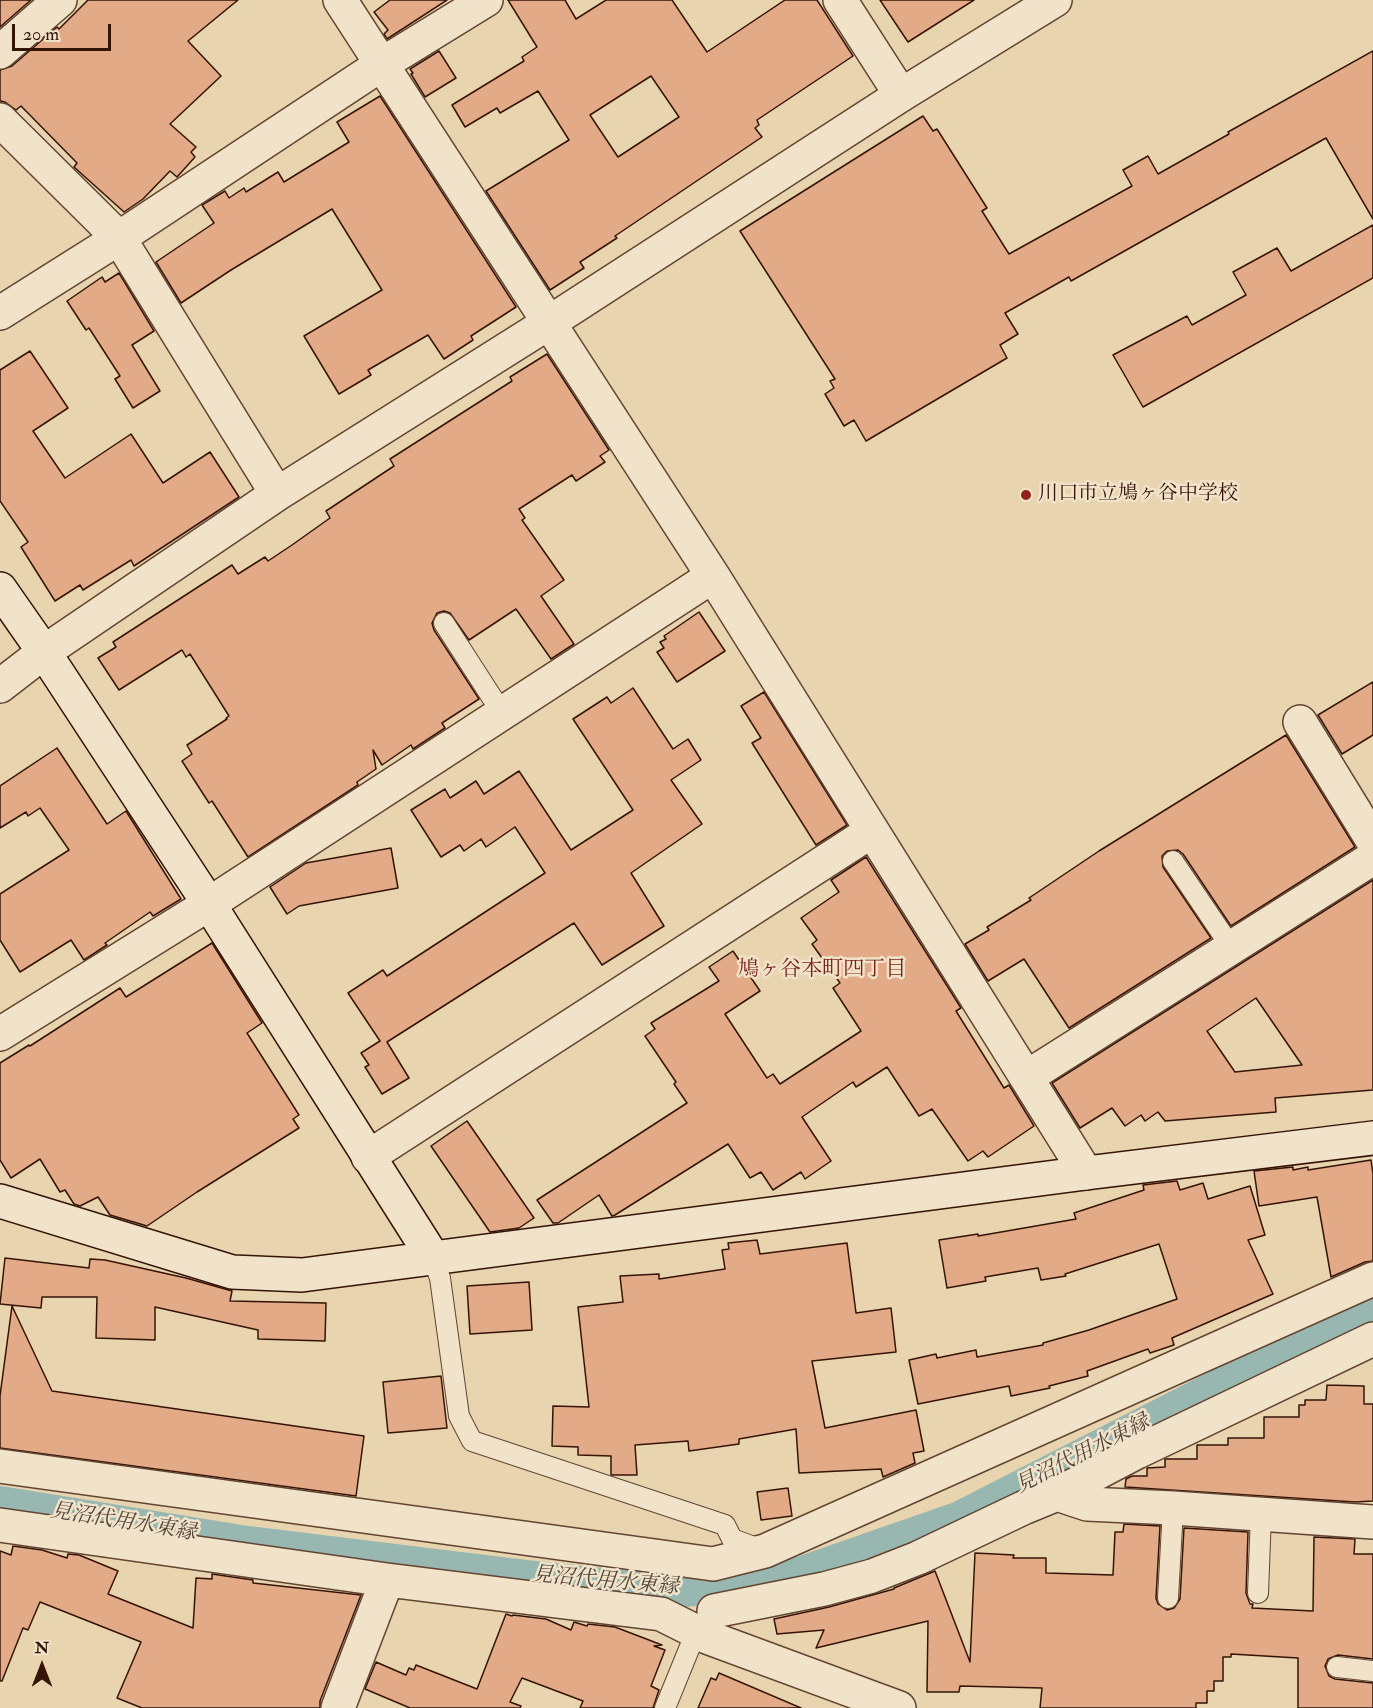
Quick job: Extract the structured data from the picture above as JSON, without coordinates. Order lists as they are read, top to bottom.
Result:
{
  "districts": ["鳩ヶ谷本町四丁目"],
  "water": ["見沼代用水東縁"],
  "places": ["川口市立鳩ヶ谷中学校"],
  "scale_bar": "20 m",
  "north": "top"
}
